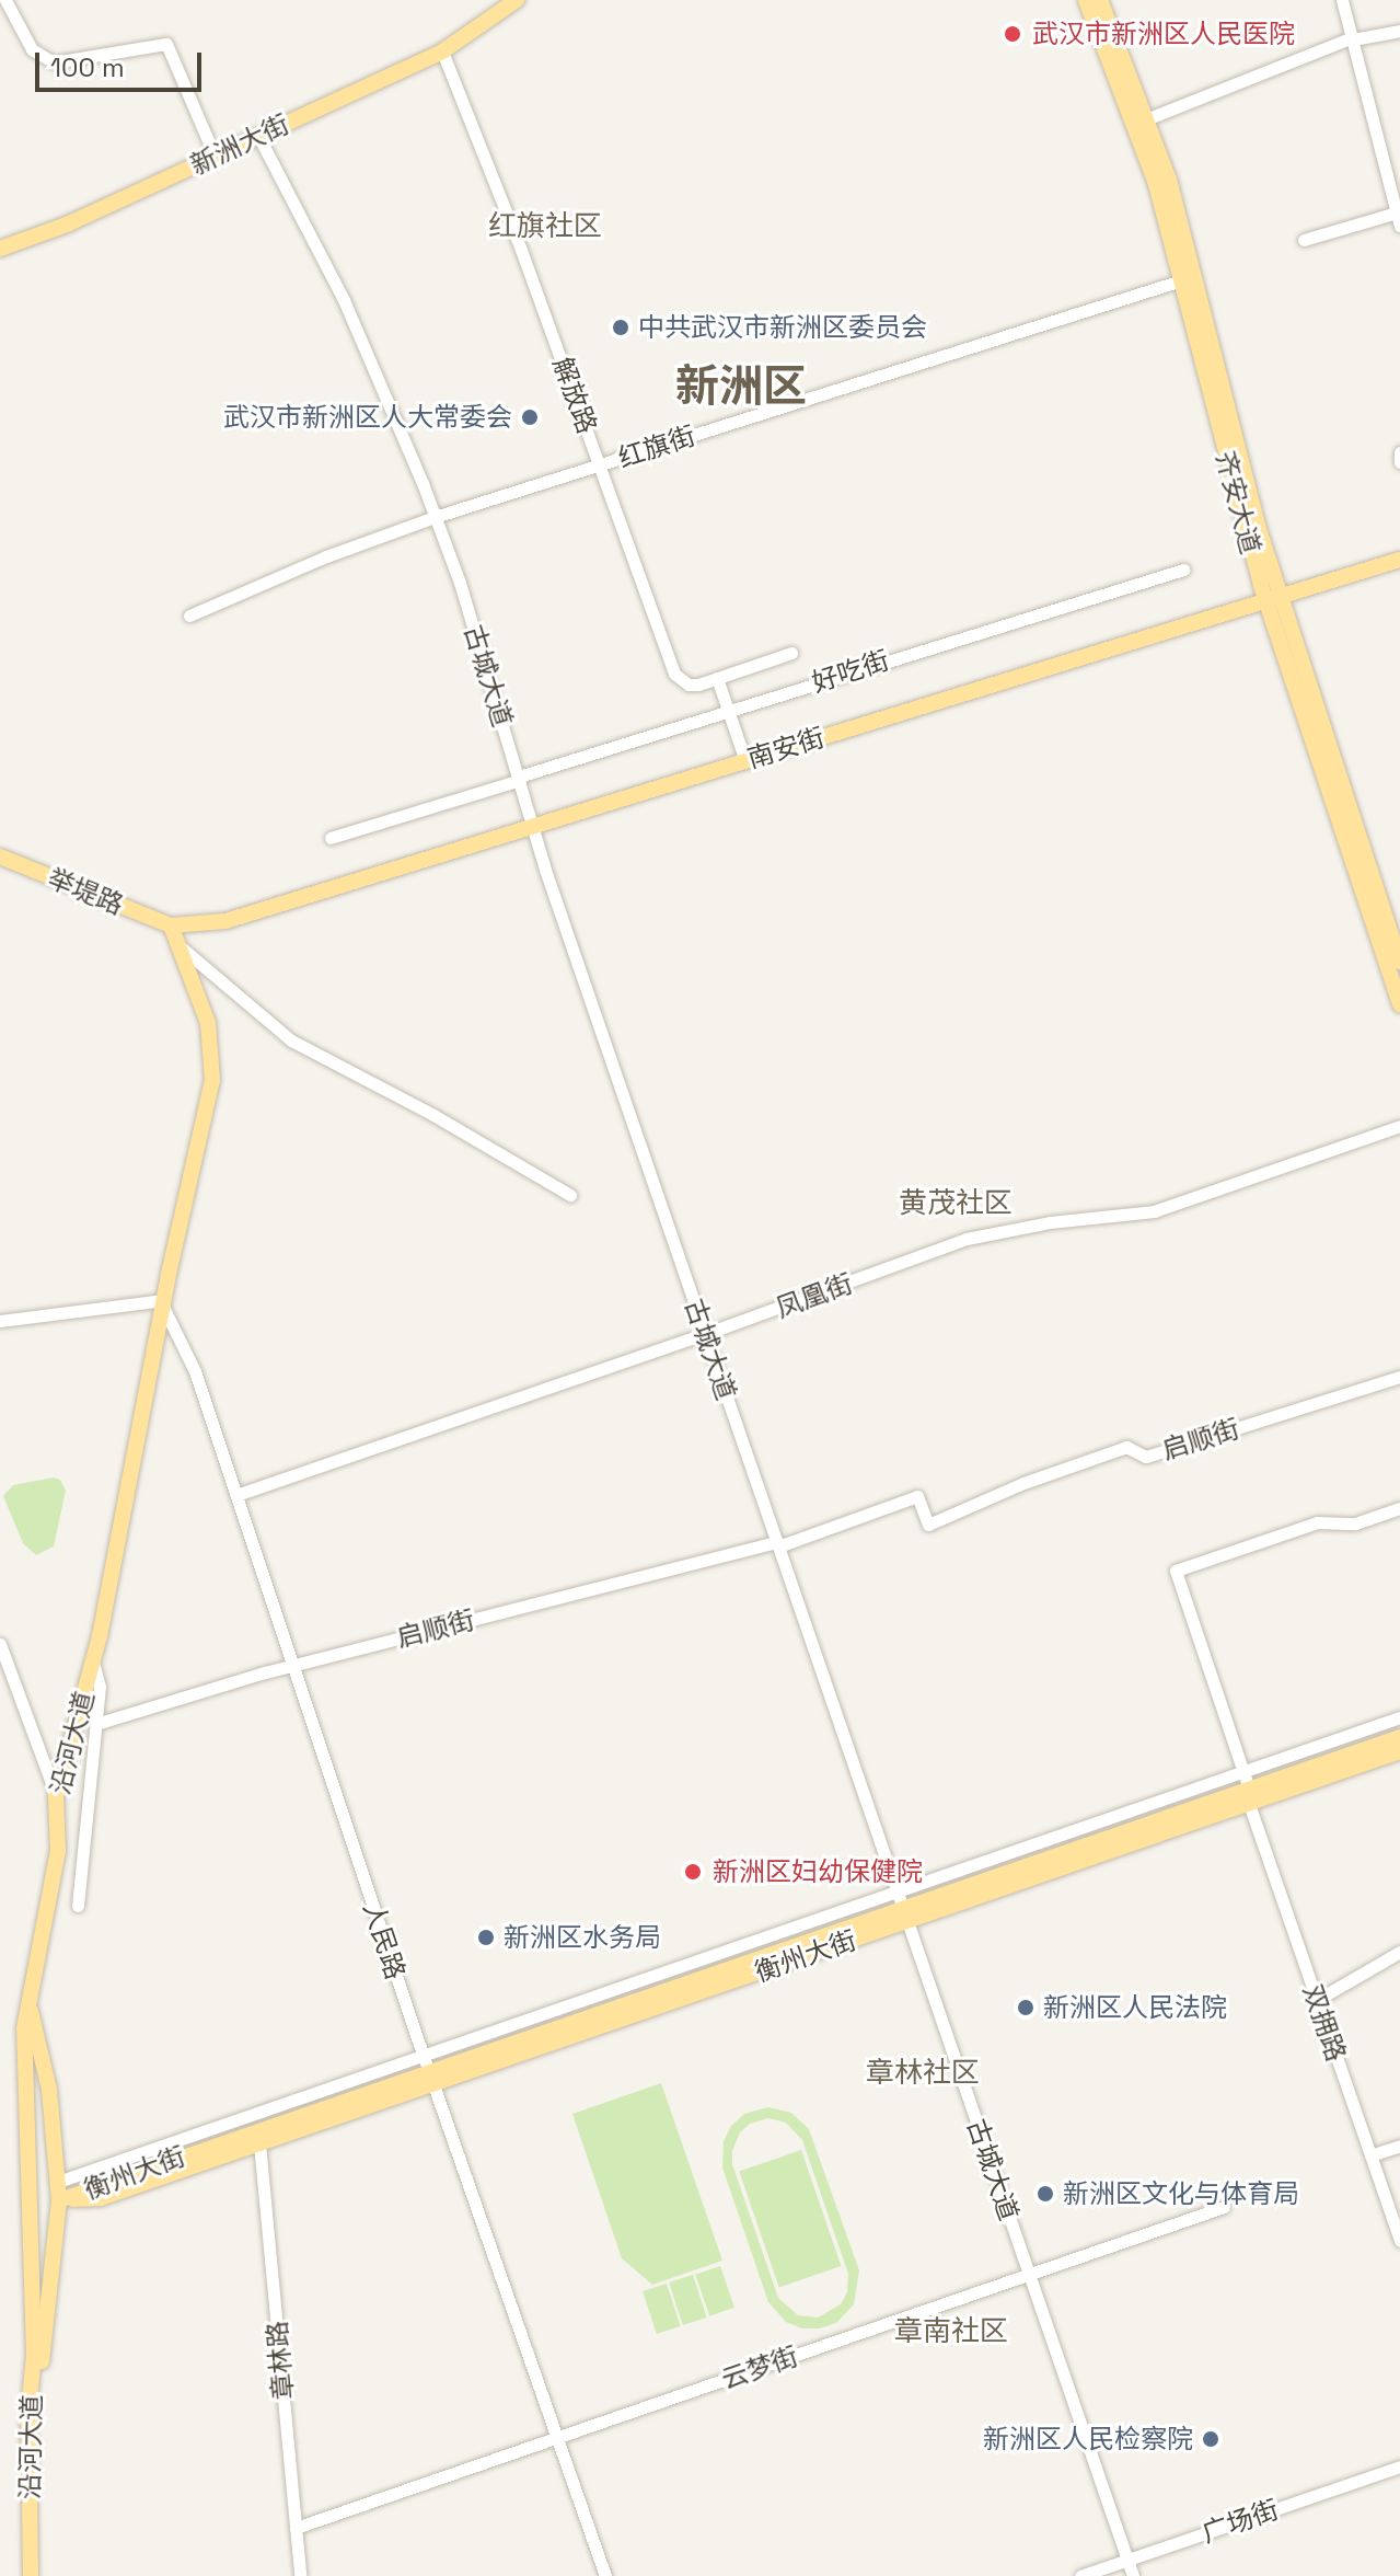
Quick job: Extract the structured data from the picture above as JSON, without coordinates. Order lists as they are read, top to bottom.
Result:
{
  "streets": {
    "main road": [
      "新洲大街",
      "齐安大道",
      "南安街",
      "举堤路",
      "沿河大道",
      "衡州大街"
    ],
    "street": [
      "解放路",
      "红旗街",
      "好吃街",
      "古城大道",
      "凤凰街",
      "启顺街",
      "人民路",
      "双拥路",
      "章林路",
      "云梦街",
      "广场街"
    ]
  },
  "crossings": [
    ["新洲大街", "解放路"],
    ["新洲大街", "古城大道"],
    ["解放路", "红旗街"],
    ["红旗街", "齐安大道"],
    ["红旗街", "古城大道"],
    ["齐安大道", "南安街"],
    ["好吃街", "古城大道"],
    ["古城大道", "南安街"],
    ["古城大道", "凤凰街"],
    ["古城大道", "启顺街"],
    ["古城大道", "衡州大街"],
    ["古城大道", "云梦街"],
    ["古城大道", "广场街"],
    ["南安街", "举堤路"],
    ["南安街", "沿河大道"],
    ["举堤路", "沿河大道"],
    ["凤凰街", "人民路"],
    ["启顺街", "人民路"],
    ["沿河大道", "人民路"],
    ["人民路", "衡州大街"],
    ["人民路", "云梦街"],
    ["衡州大街", "双拥路"],
    ["衡州大街", "章林路"],
    ["章林路", "云梦街"]
  ],
  "districts": [
    "红旗社区",
    "新洲区",
    "黄茂社区",
    "章林社区",
    "章南社区"
  ],
  "places": [
    "武汉市新洲区人民医院",
    "中共武汉市新洲区委员会",
    "武汉市新洲区人大常委会",
    "新洲区妇幼保健院",
    "新洲区水务局",
    "新洲区人民法院",
    "新洲区文化与体育局",
    "新洲区人民检察院"
  ],
  "scale_bar": "100 m"
}
